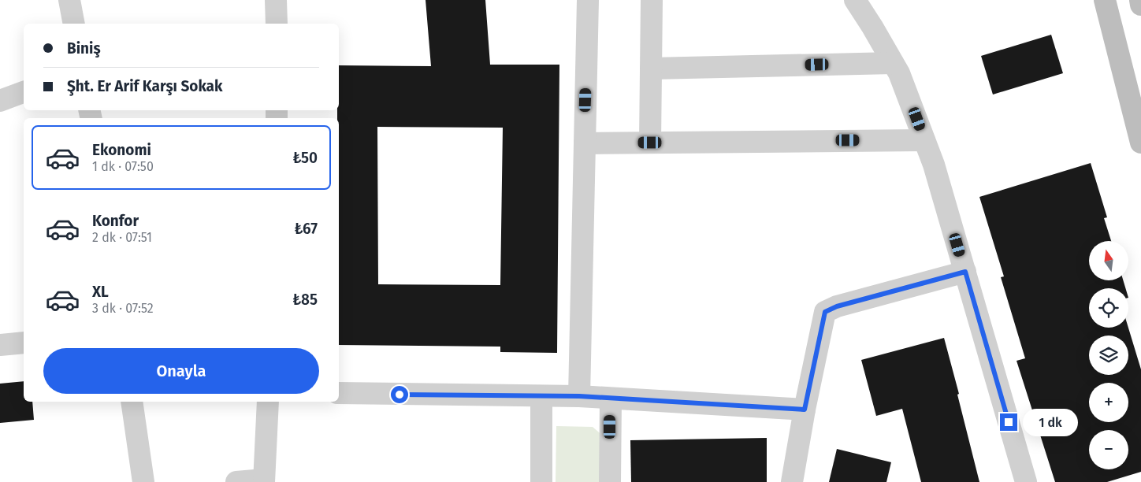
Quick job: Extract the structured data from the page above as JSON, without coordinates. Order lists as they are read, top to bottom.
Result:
{
  "north": "top",
  "page": {
    "banner": ["Biniş", "Şht. Er Arif Karşı Sokak"],
    "list": [
      {
        "name": "Ekonomi",
        "note": "1 dk · 07:50",
        "value": "₺50"
      },
      {
        "name": "Konfor",
        "note": "2 dk · 07:51",
        "value": "₺67"
      },
      {
        "name": "XL",
        "note": "3 dk · 07:52",
        "value": "₺85"
      }
    ],
    "map_buttons": ["+", "−"],
    "buttons": "Onayla",
    "bubble": "1 dk"
  }
}
